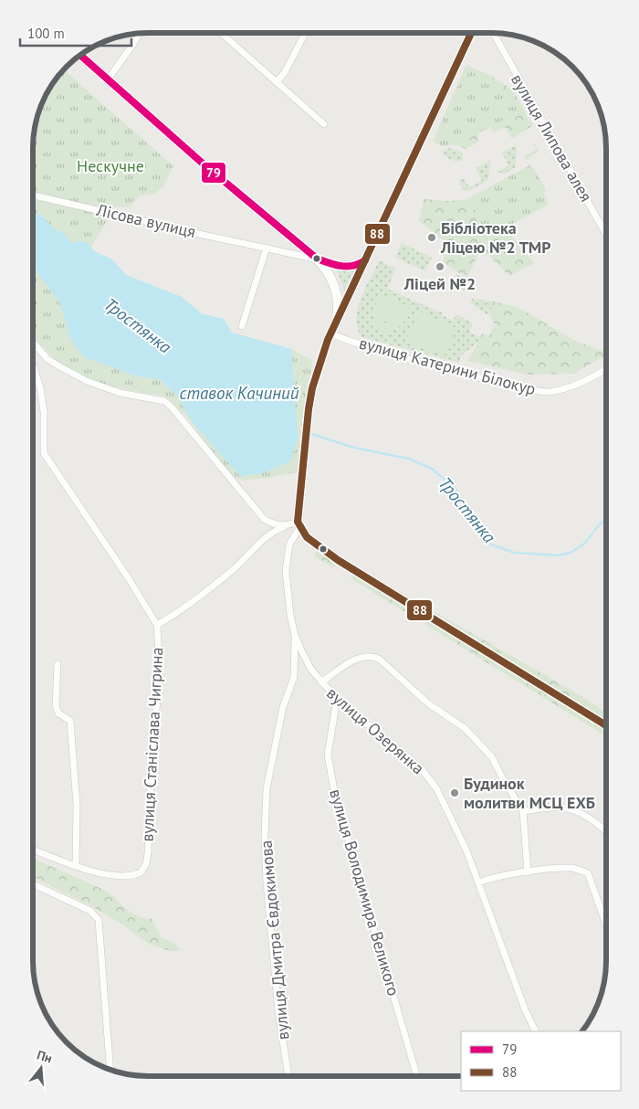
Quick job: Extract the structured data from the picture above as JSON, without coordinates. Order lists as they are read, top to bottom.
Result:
{
  "streets": {
    "street": [
      "вулиця Липова алея",
      "Лісова вулиця",
      "вулиця Катерини Білокур",
      "вулиця Озерянка",
      "вулиця Станіслава Чигрина",
      "вулиця Володимира Великого",
      "вулиця Дмитра Євдокимова"
    ]
  },
  "crossings": [
    ["вулиця Озерянка", "вулиця Володимира Великого"],
    ["вулиця Озерянка", "вулиця Дмитра Євдокимова"]
  ],
  "water": ["Тростянка", "ставок Качиний"],
  "parks": ["Нескучне"],
  "places": ["Бібліотека Ліцею №2 ТМР", "Ліцей №2", "Будинок молитви МСЦ ЕХБ"],
  "lines": ["transit line 88", "transit line 79"],
  "legend": ["79", "88"],
  "scale_bar": "100 m",
  "north": "top"
}
